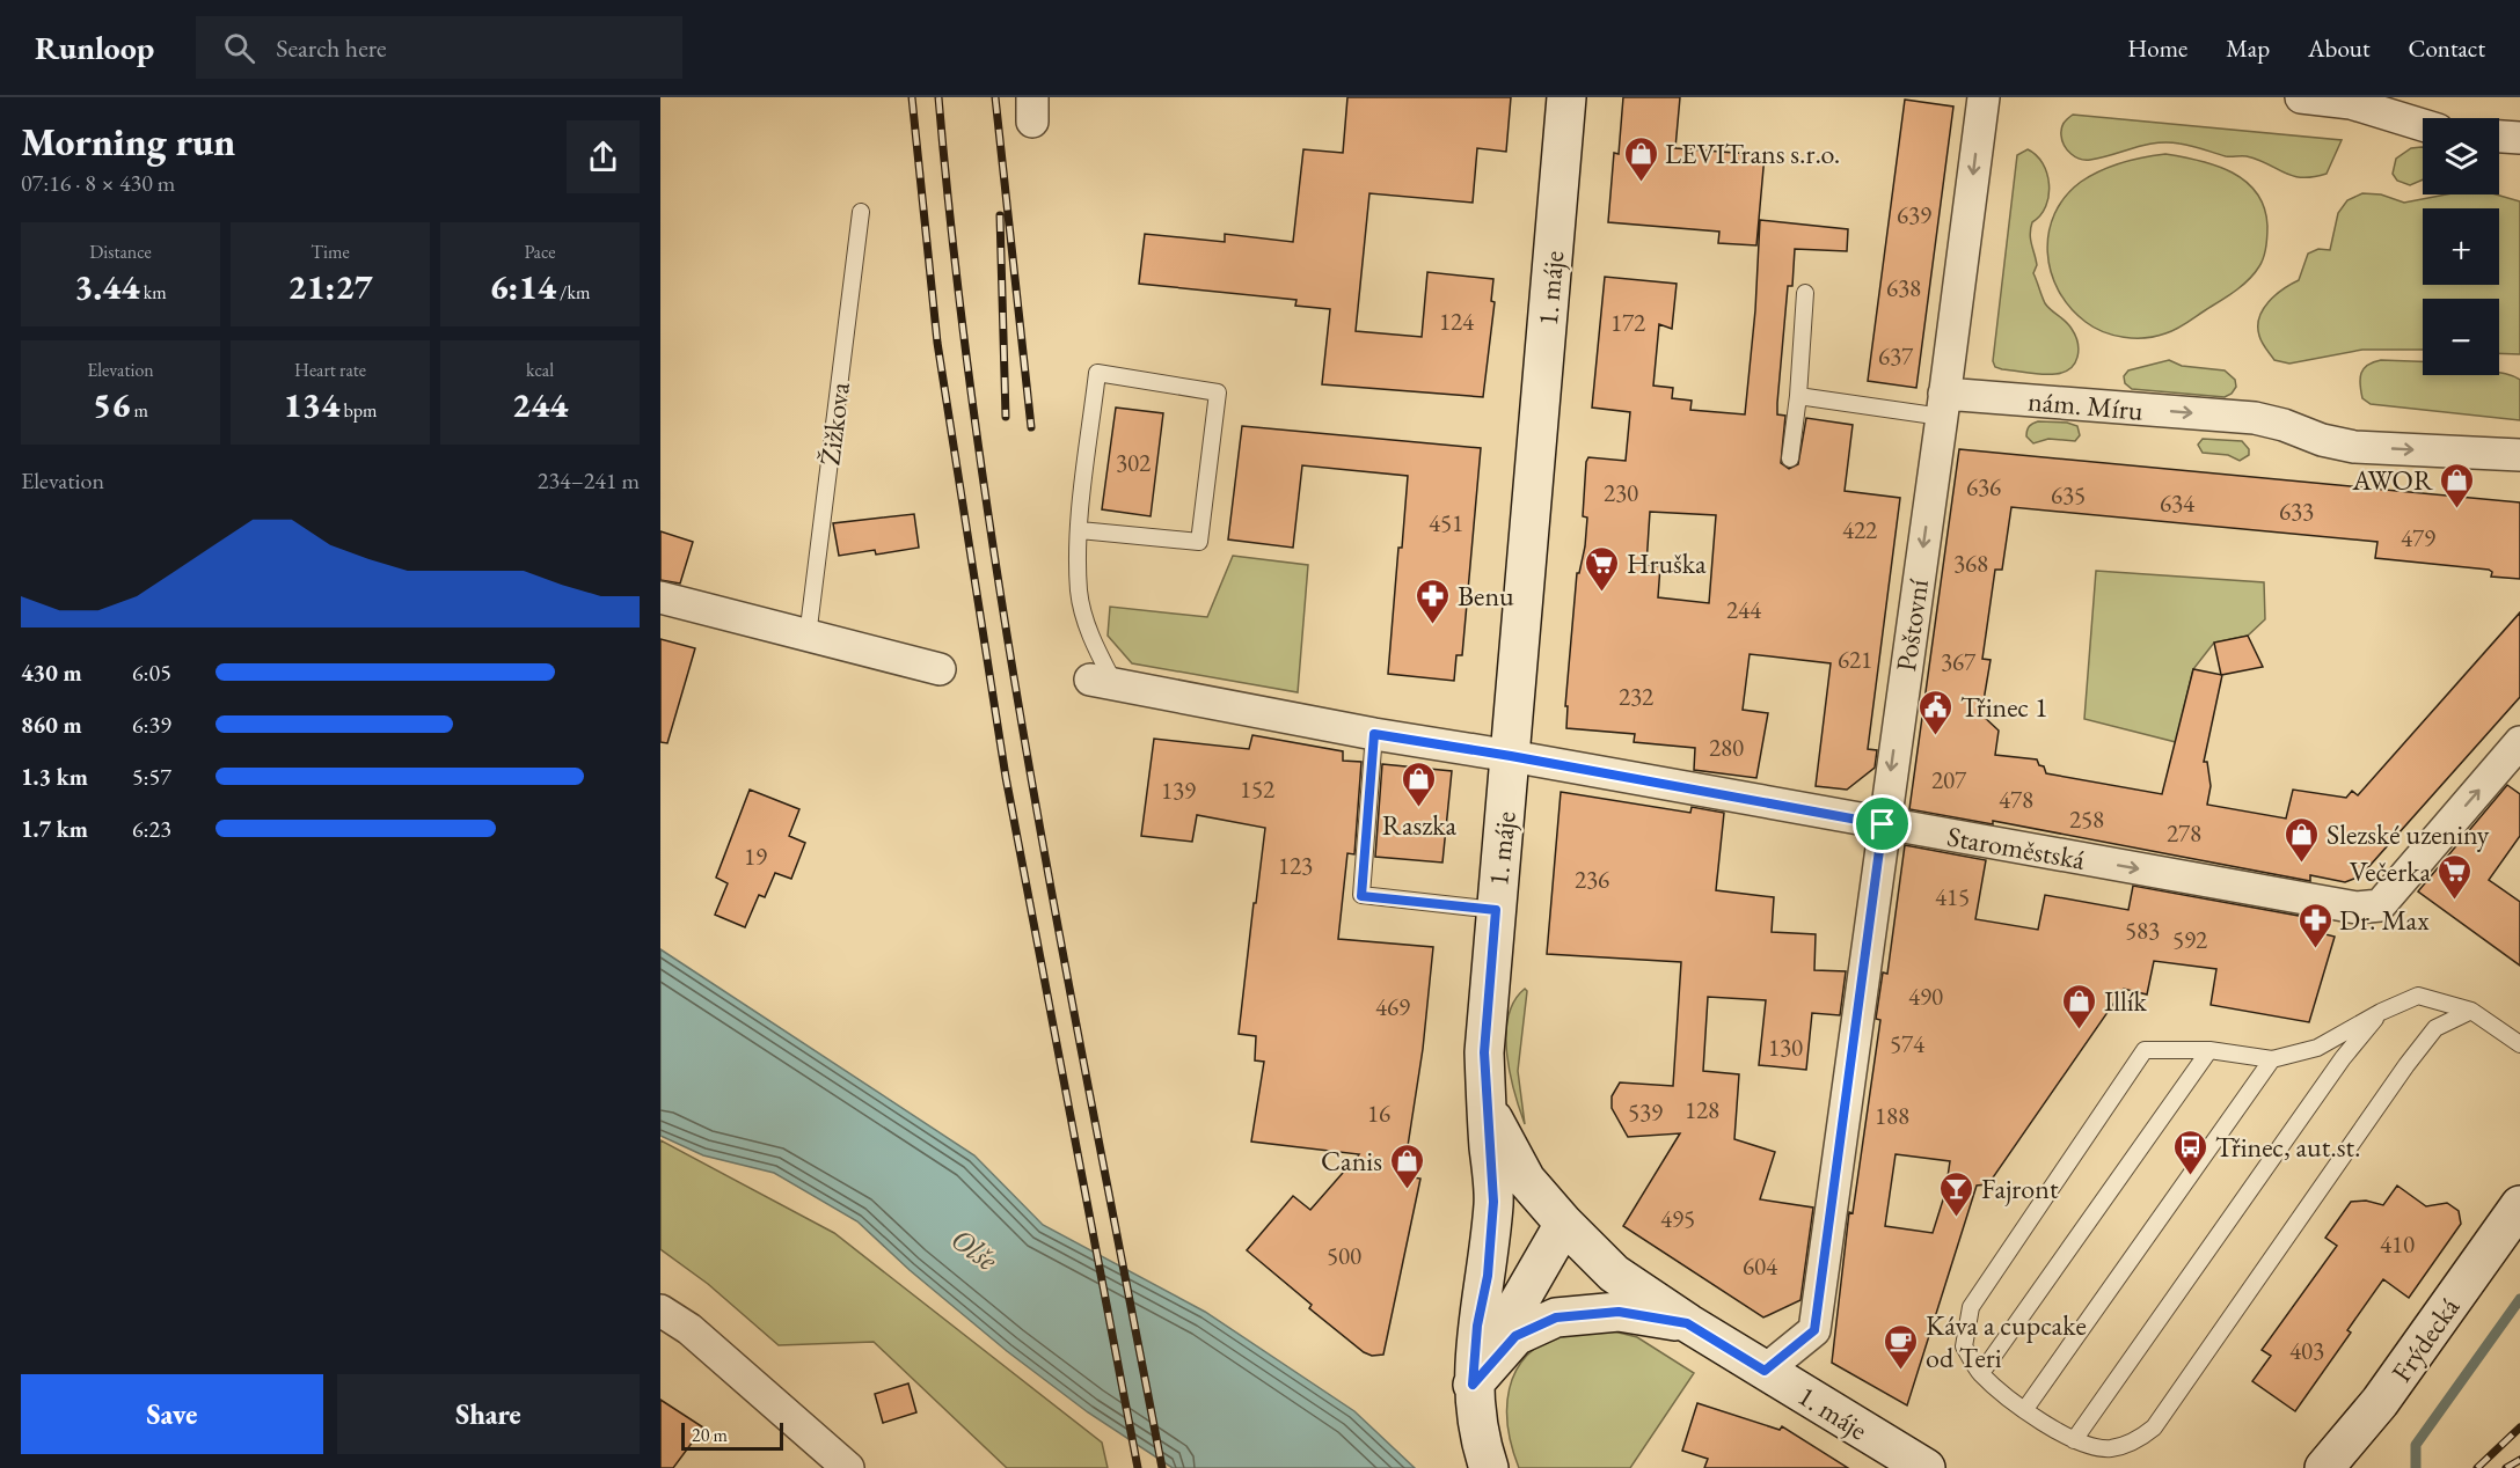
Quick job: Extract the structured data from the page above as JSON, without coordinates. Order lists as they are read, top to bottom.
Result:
{
  "streets": {
    "main road": ["1. máje", "Frýdecká"],
    "street": ["nám. Míru", "Poštovní", "Staroměstská"],
    "lane": ["Žižkova"]
  },
  "crossings": [
    ["1. máje", "Poštovní"],
    ["1. máje", "Staroměstská"],
    ["nám. Míru", "Poštovní"],
    ["Poštovní", "Staroměstská"]
  ],
  "one_way": ["nám. Míru", "Poštovní", "Staroměstská"],
  "water": ["Olše"],
  "places": {
    "shop": [
      "LEVITrans s.r.o.",
      "AWOR",
      "Raszka",
      "Slezské uzeniny",
      "Illík",
      "Canis"
    ],
    "supermarket": ["Hruška", "Večerka"],
    "pharmacy": ["Benu", "Dr. Max"],
    "public building": ["Třinec 1"],
    "bus stop": ["Třinec, aut.st."],
    "bar": ["Fajront"],
    "cafe": ["Káva a cupcake od Teri"]
  },
  "house_numbers": [
    "639",
    "638",
    "124",
    "172",
    "637",
    "302",
    "636",
    "230",
    "635",
    "634",
    "633",
    "451",
    "422",
    "479",
    "368",
    "244",
    "621",
    "367",
    "232",
    "280",
    "207",
    "152",
    "139",
    "478",
    "258",
    "278",
    "19",
    "123",
    "236",
    "415",
    "583",
    "592",
    "490",
    "469",
    "574",
    "130",
    "128",
    "539",
    "16",
    "188",
    "495",
    "410",
    "500",
    "604",
    "403"
  ],
  "scale_bar": "20 m",
  "page": {
    "header": "Runloop",
    "search": "Search here",
    "nav": [
      "Home",
      "Map",
      "About",
      "Contact"
    ],
    "heading": ["Morning run", "07:16 · 8 × 430 m"],
    "map_buttons": ["+", "−"],
    "stats": [
      ["Distance", "3.44 km"],
      ["Time", "21:27"],
      ["Pace", "6:14 /km"],
      ["Elevation", "56 m"],
      ["Heart rate", "134 bpm"],
      ["kcal", "244"]
    ],
    "chart": ["Elevation", "234–241 m"],
    "list": [
      {
        "name": "430 m",
        "note": "6:05"
      },
      {
        "name": "860 m",
        "note": "6:39"
      },
      {
        "name": "1.3 km",
        "note": "5:57"
      },
      {
        "name": "1.7 km",
        "note": "6:23"
      }
    ],
    "buttons": ["Save", "Share"],
    "scale": "20 m"
  }
}
